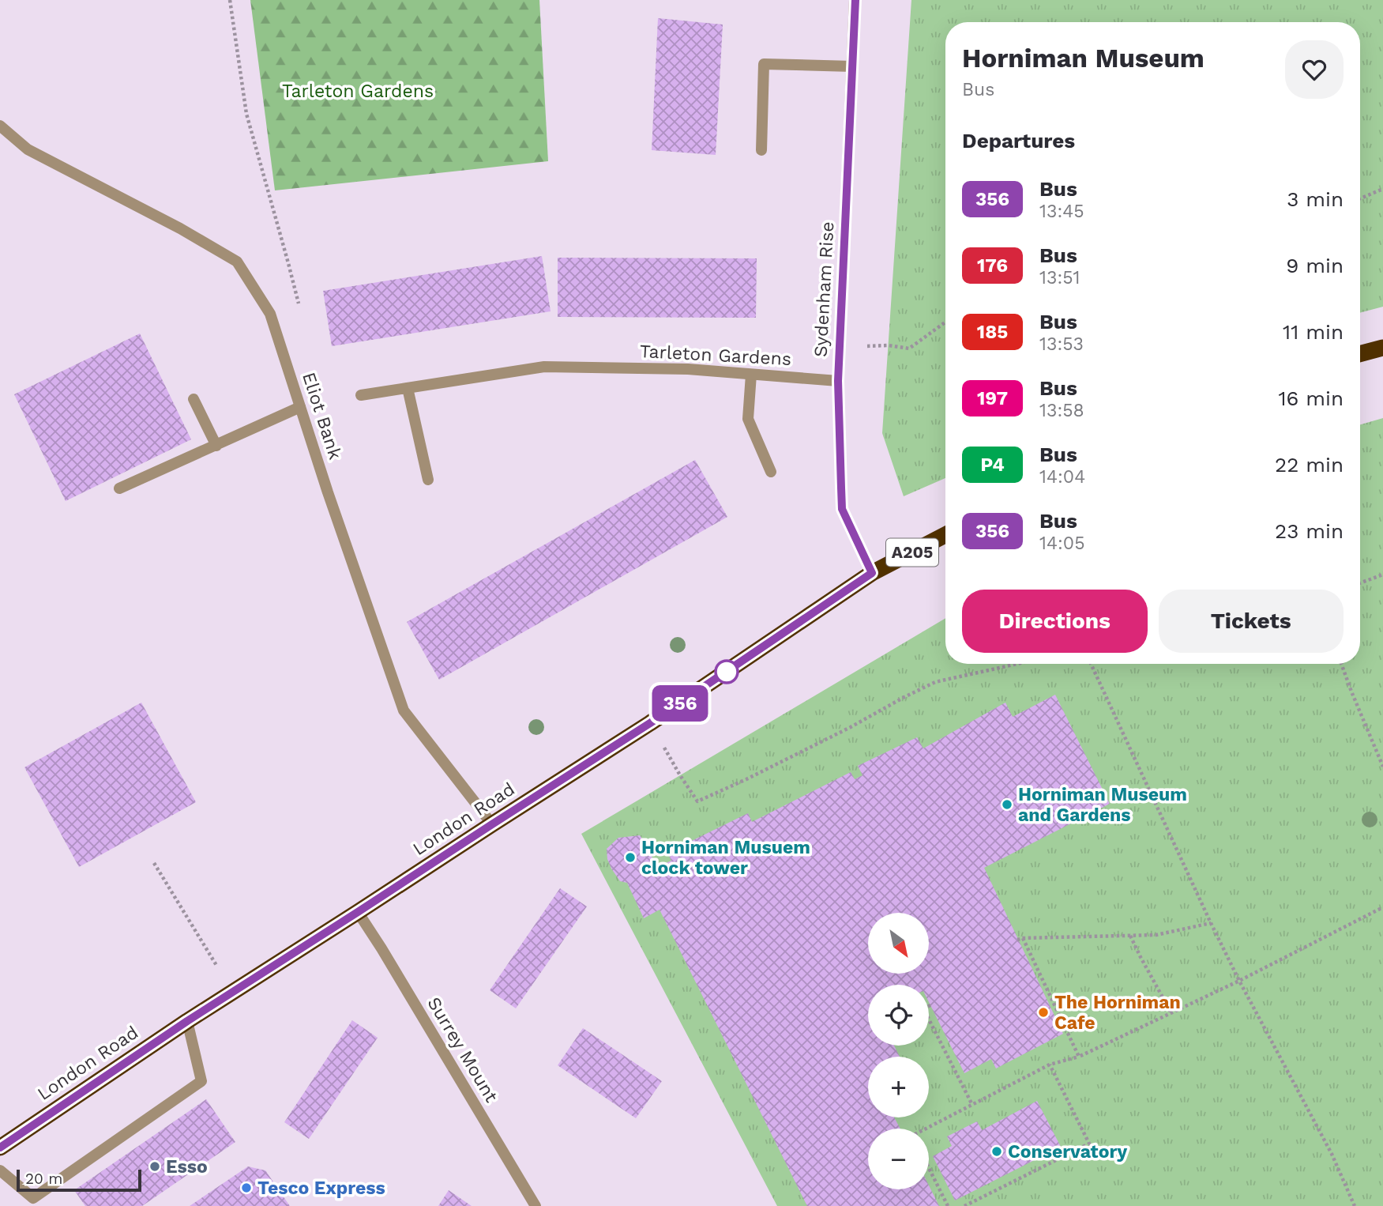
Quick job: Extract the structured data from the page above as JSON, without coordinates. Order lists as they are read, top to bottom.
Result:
{
  "streets": {
    "highway": ["A205", "London Road"],
    "street": [
      "Sydenham Rise",
      "Tarleton Gardens",
      "Eliot Bank",
      "Surrey Mount"
    ]
  },
  "crossings": [
    ["Sydenham Rise", "Tarleton Gardens"],
    ["Sydenham Rise", "London Road"],
    ["Eliot Bank", "London Road"],
    ["London Road", "Surrey Mount"]
  ],
  "parks": ["Tarleton Gardens"],
  "places": [
    "Horniman Museum and Gardens",
    "Horniman Musuem clock tower",
    "The Horniman Cafe",
    "Conservatory",
    "Esso",
    "Tesco Express"
  ],
  "lines": ["bus line 356"],
  "scale_bar": "20 m",
  "north": "bottom right",
  "page": {
    "on_map": "356",
    "heading": [
      ["Horniman Museum", "Bus"],
      "Departures"
    ],
    "list": [
      {
        "mark": "356",
        "name": "Bus",
        "note": "13:45",
        "value": "3 min"
      },
      {
        "mark": "176",
        "name": "Bus",
        "note": "13:51",
        "value": "9 min"
      },
      {
        "mark": "185",
        "name": "Bus",
        "note": "13:53",
        "value": "11 min"
      },
      {
        "mark": "197",
        "name": "Bus",
        "note": "13:58",
        "value": "16 min"
      },
      {
        "mark": "P4",
        "name": "Bus",
        "note": "14:04",
        "value": "22 min"
      },
      {
        "mark": "356",
        "name": "Bus",
        "note": "14:05",
        "value": "23 min"
      }
    ],
    "buttons": ["Directions", "Tickets"],
    "map_buttons": ["+", "−"],
    "scale": "20 m"
  }
}
